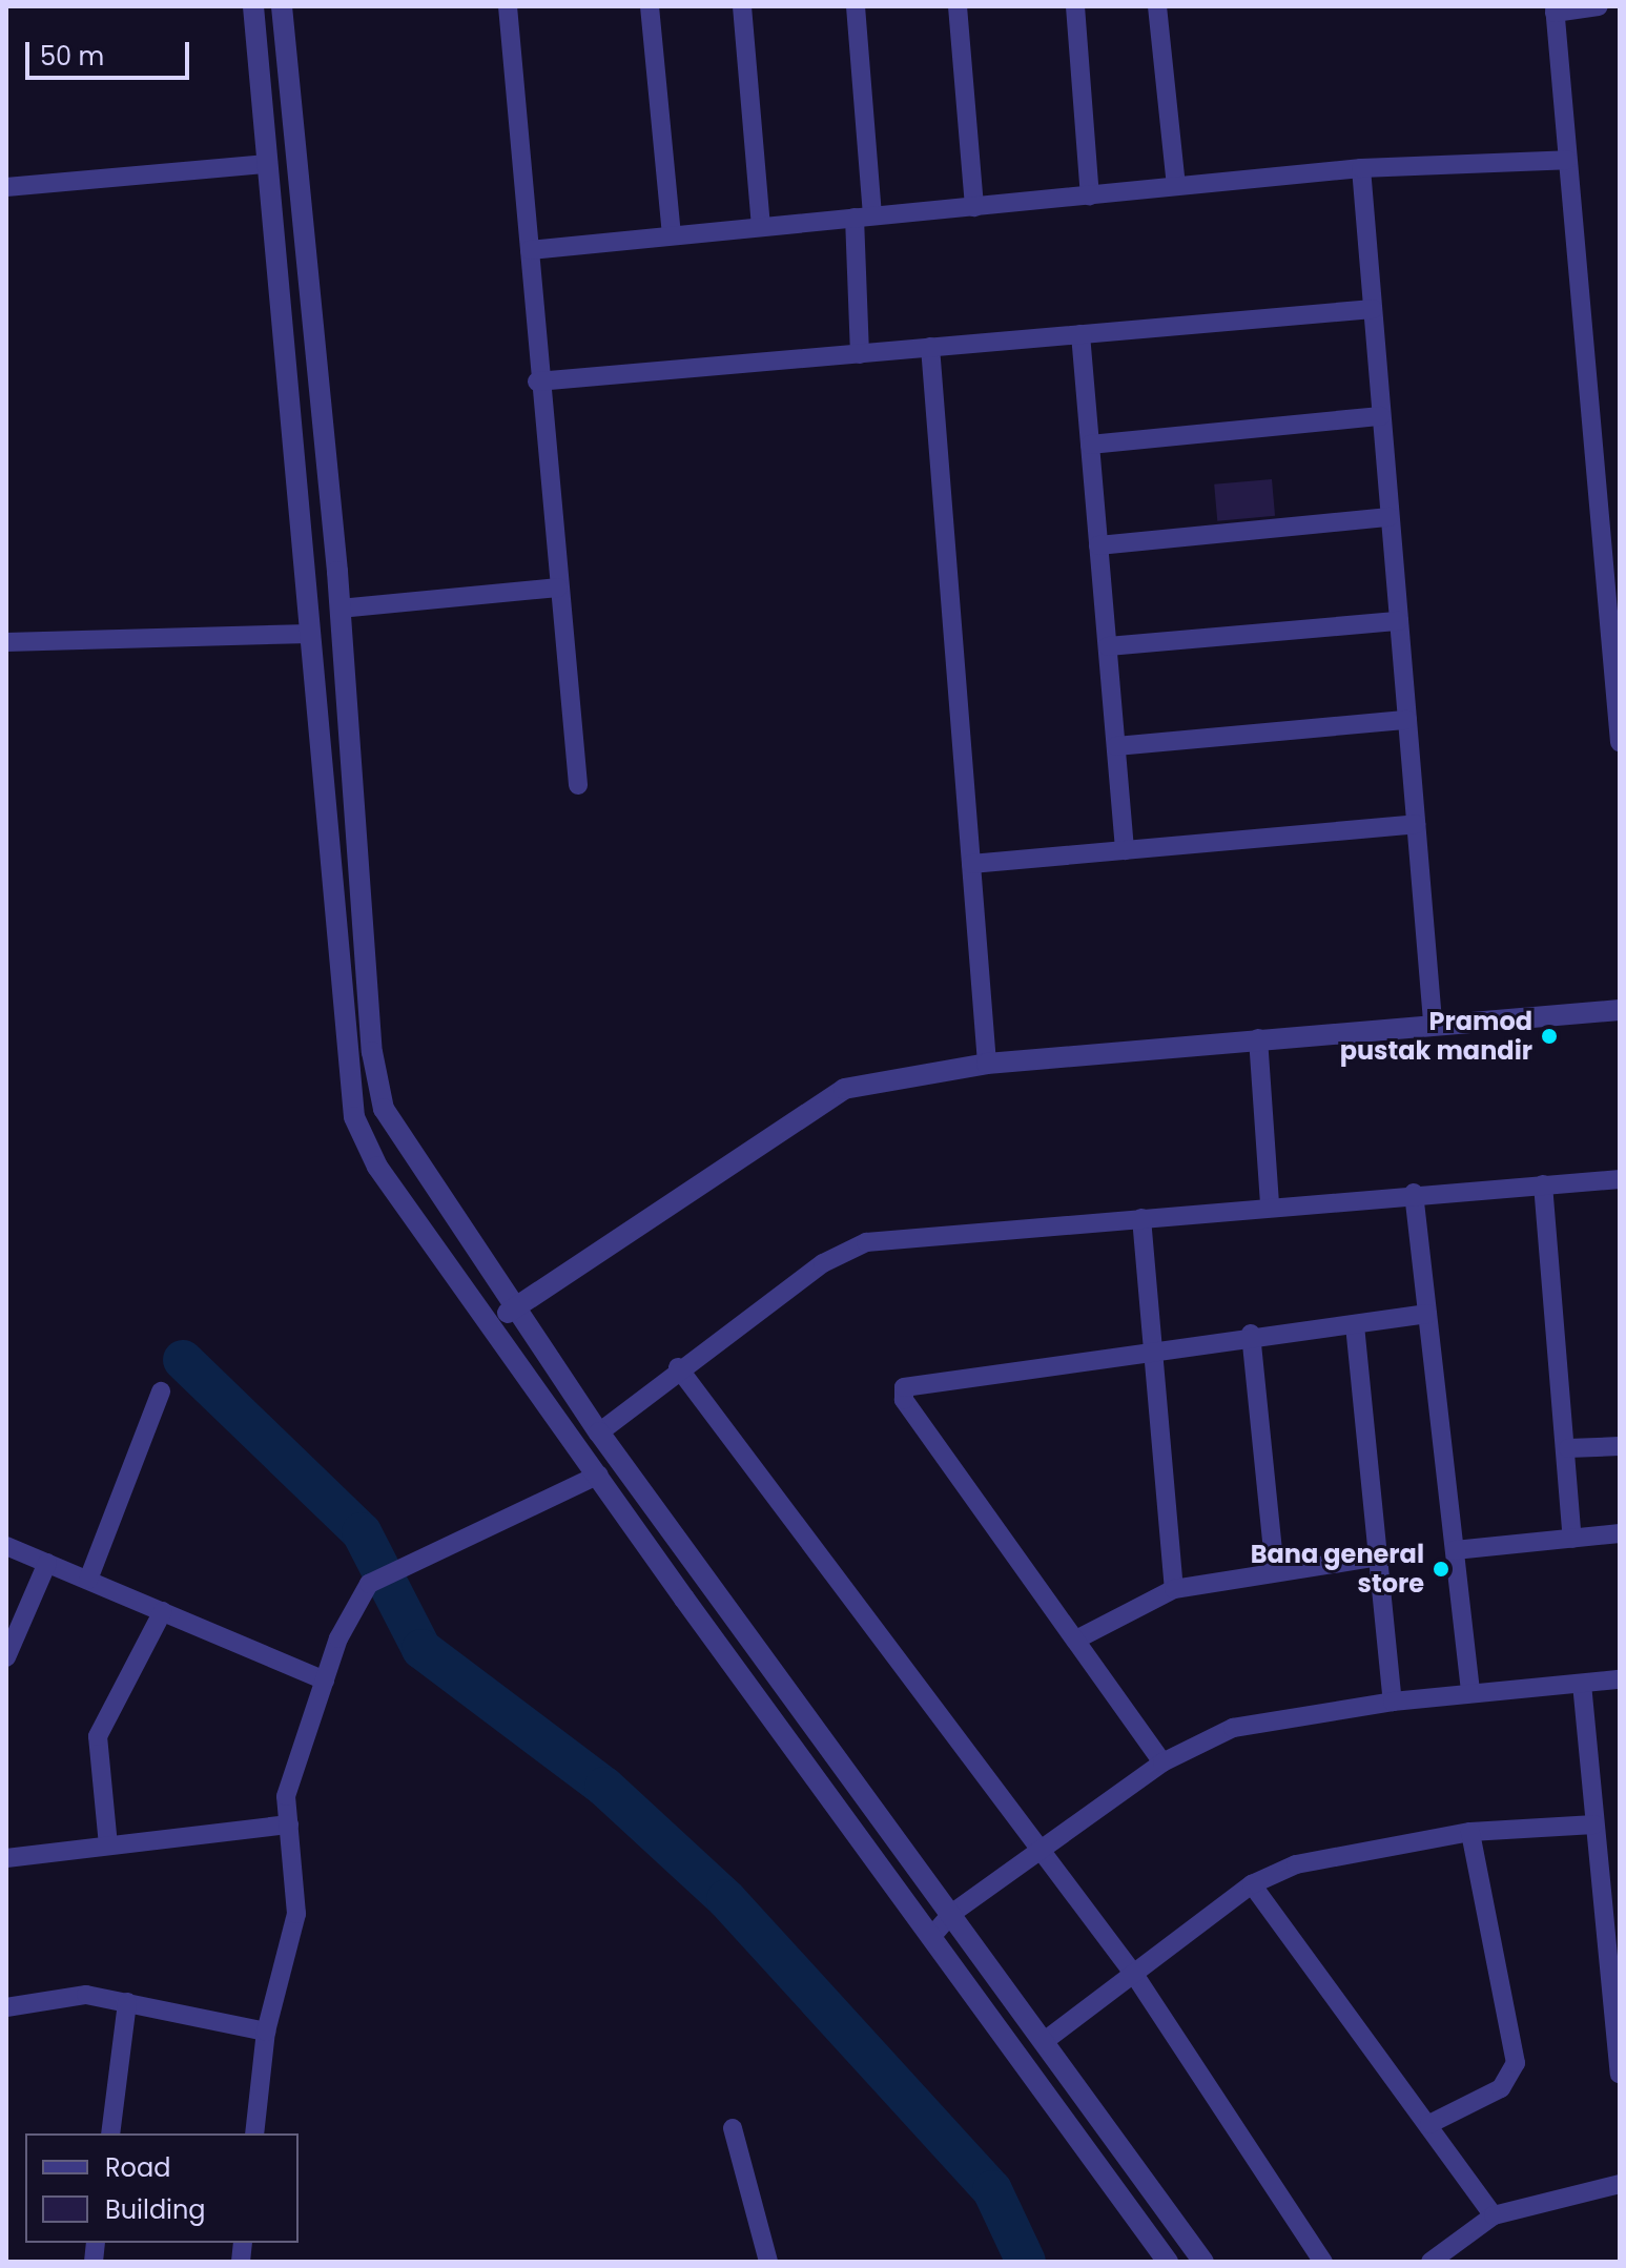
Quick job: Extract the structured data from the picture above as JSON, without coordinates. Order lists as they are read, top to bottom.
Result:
{
  "places": ["Pramod pustak mandir", "Bana general store"],
  "legend": ["Road", "Building"],
  "scale_bar": "50 m"
}
